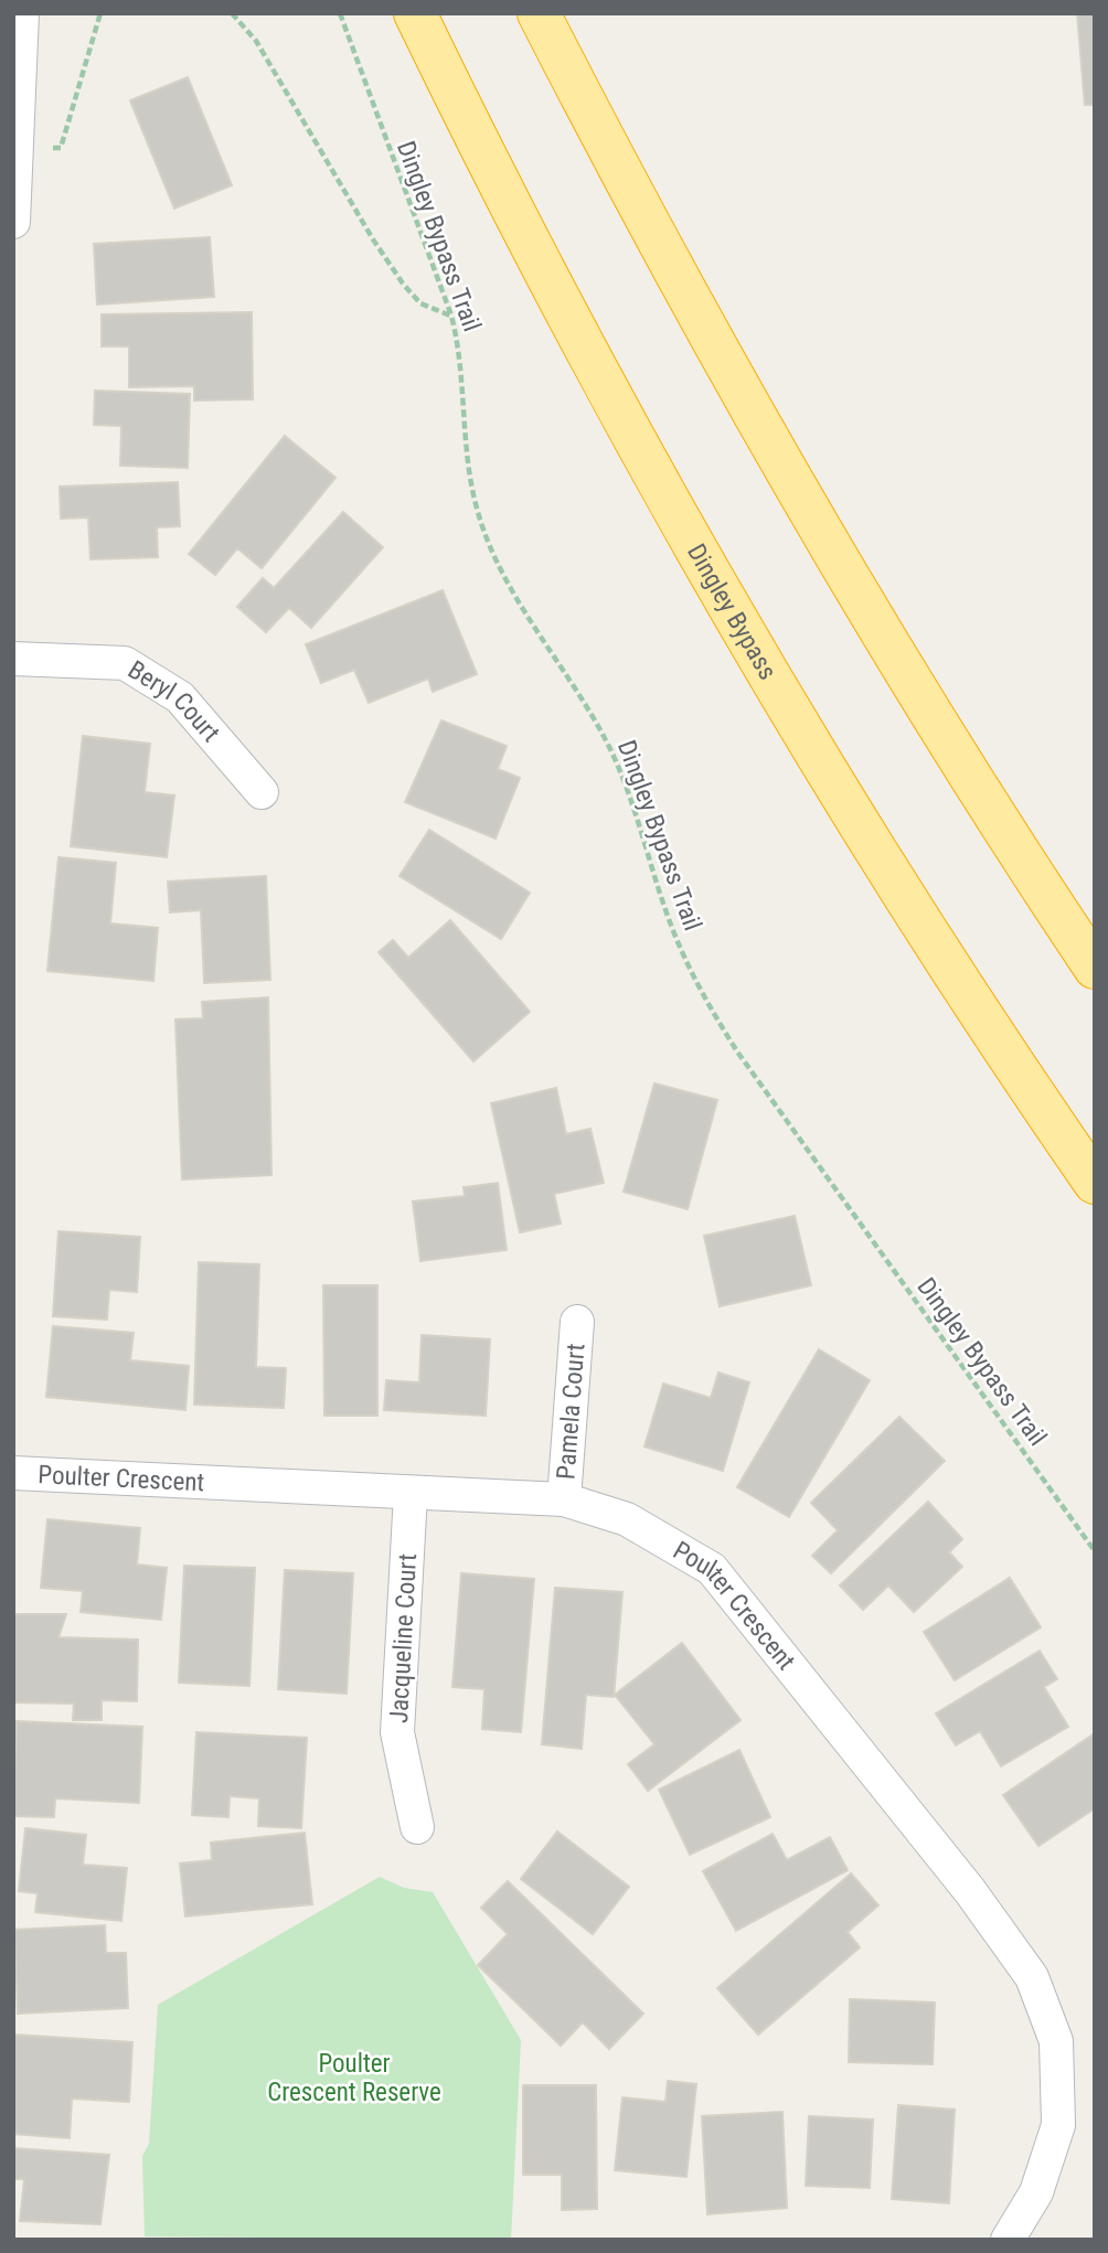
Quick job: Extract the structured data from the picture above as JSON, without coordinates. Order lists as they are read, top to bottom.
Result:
{
  "streets": {
    "highway": ["Dingley Bypass"],
    "street": [
      "Beryl Court",
      "Pamela Court",
      "Poulter Crescent",
      "Jacqueline Court"
    ],
    "path": ["Dingley Bypass Trail"]
  },
  "crossings": [
    ["Pamela Court", "Poulter Crescent"],
    ["Poulter Crescent", "Jacqueline Court"]
  ],
  "parks": ["Poulter Crescent Reserve"]
}
